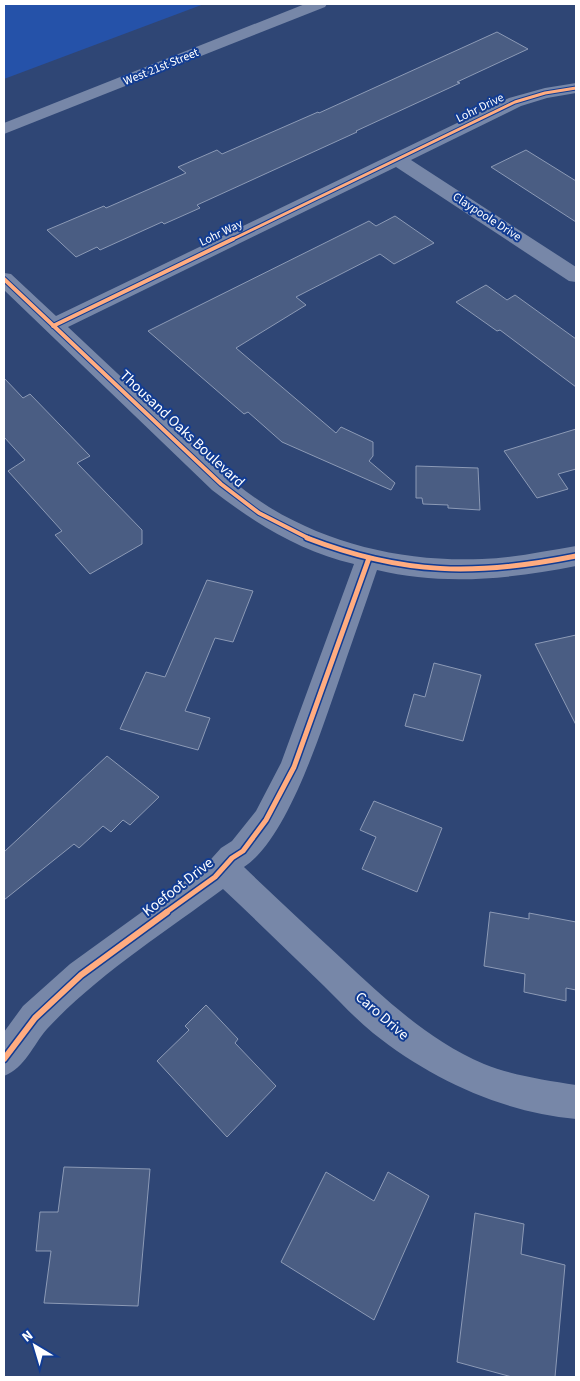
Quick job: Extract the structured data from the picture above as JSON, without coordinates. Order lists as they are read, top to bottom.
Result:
{
  "streets": {
    "street": [
      "West 21st Street",
      "Lohr Drive",
      "Claypoole Drive",
      "Lohr Way",
      "Thousand Oaks Boulevard",
      "Koefoot Drive",
      "Caro Drive"
    ]
  },
  "crossings": [
    ["Lohr Drive", "Claypoole Drive"],
    ["Lohr Drive", "Lohr Way"],
    ["Claypoole Drive", "Lohr Way"],
    ["Lohr Way", "Thousand Oaks Boulevard"],
    ["Thousand Oaks Boulevard", "Koefoot Drive"],
    ["Koefoot Drive", "Caro Drive"]
  ],
  "north": "top left"
}
